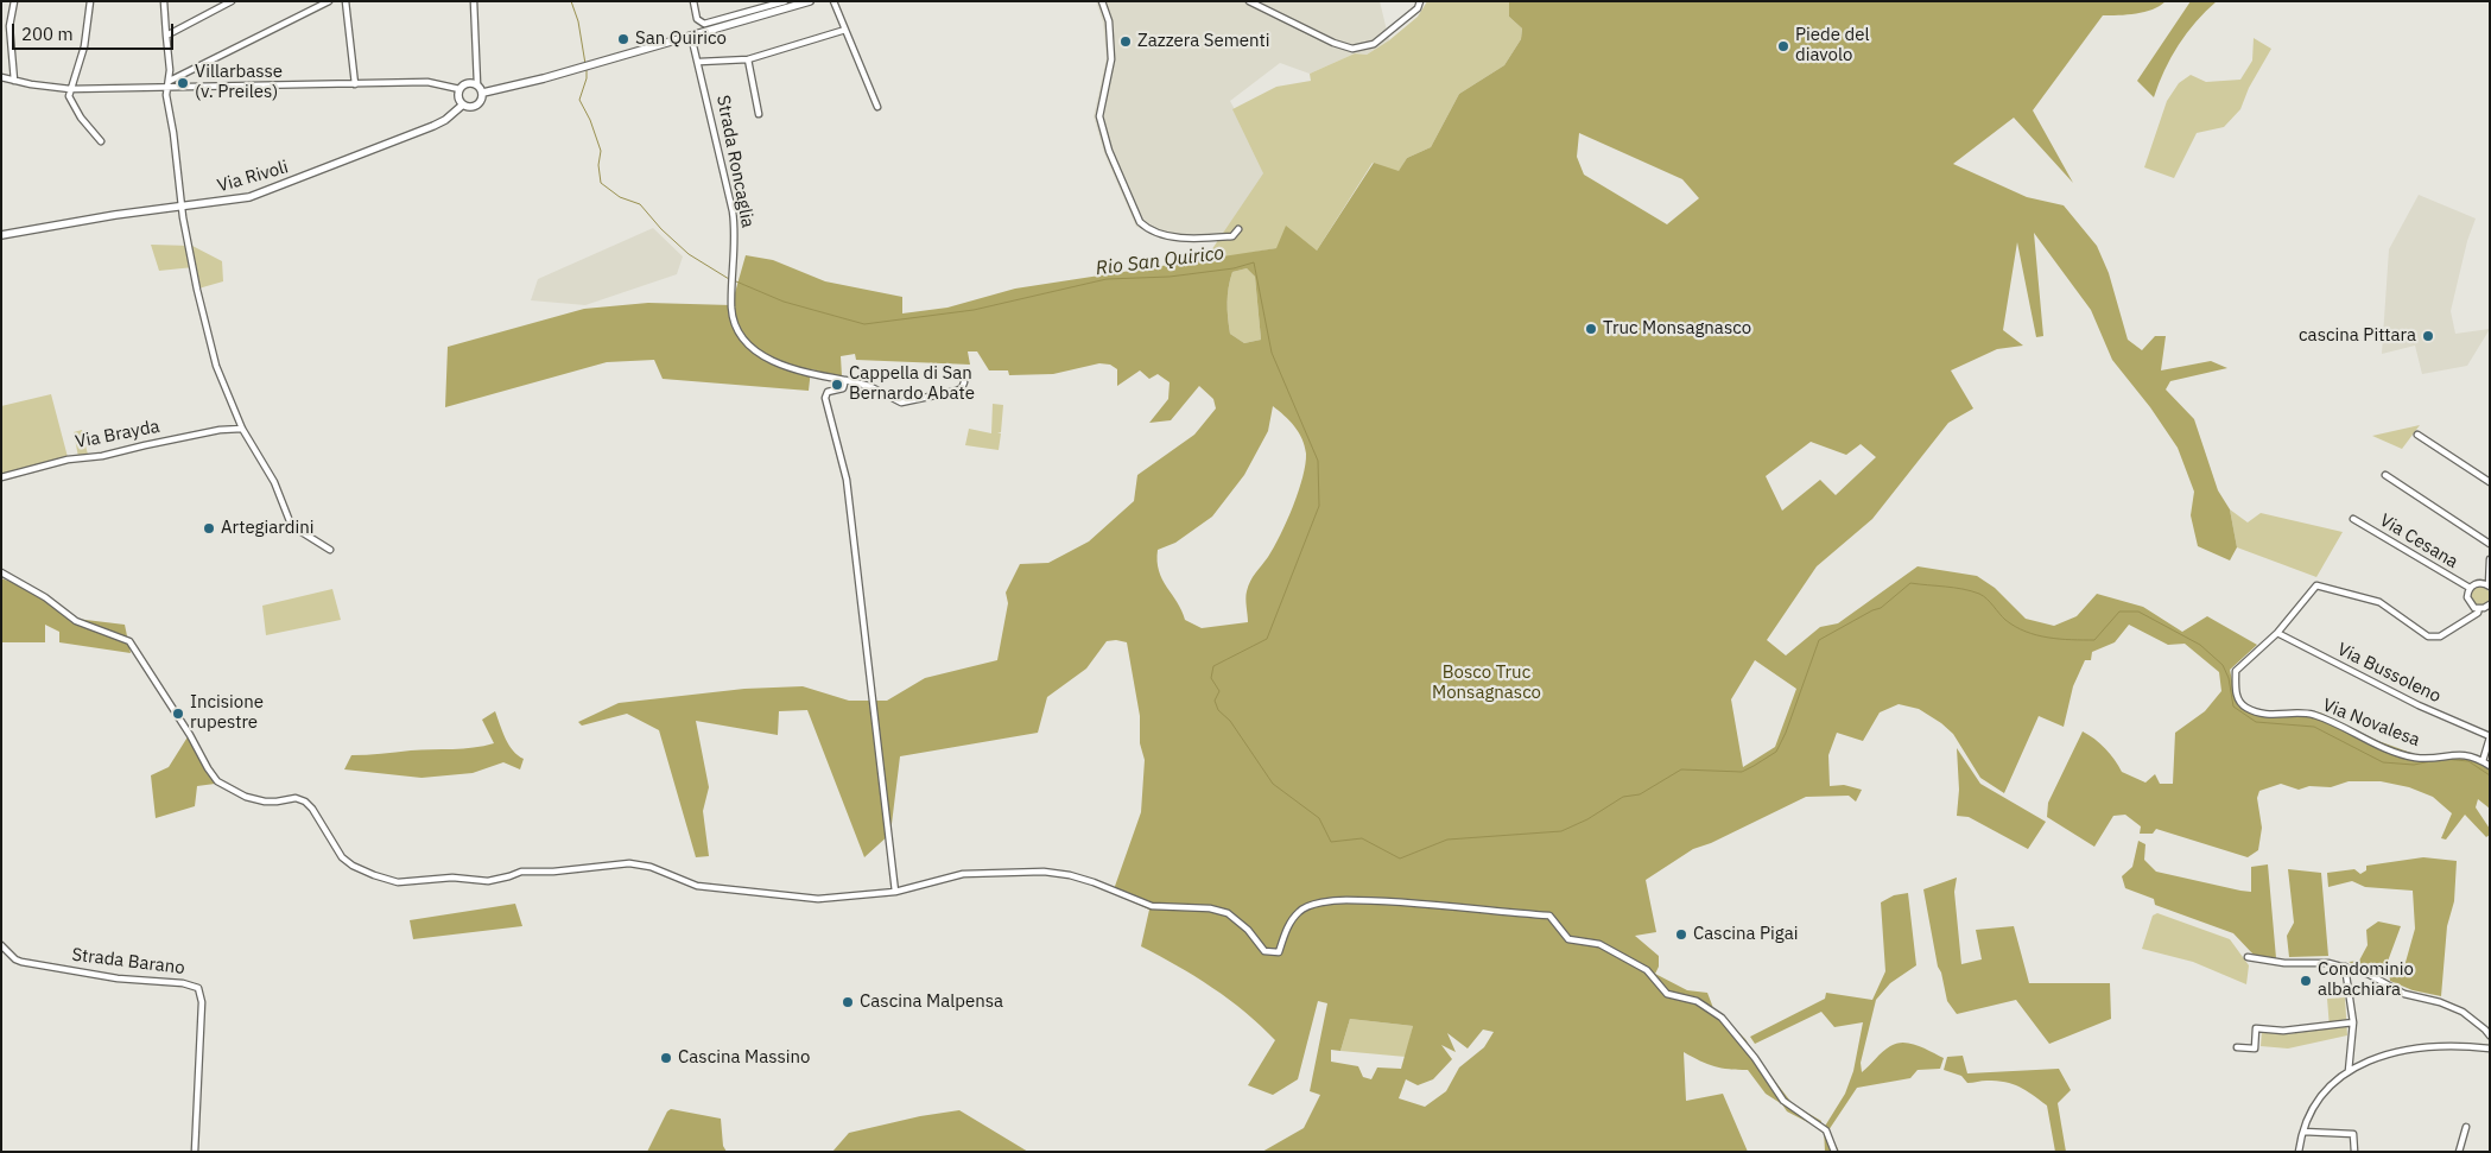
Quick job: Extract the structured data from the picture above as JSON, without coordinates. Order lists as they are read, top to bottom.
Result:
{
  "streets": {
    "street": [
      "Strada Roncaglia",
      "Via Rivoli",
      "Via Brayda",
      "Via Cesana",
      "Via Bussoleno",
      "Via Novalesa",
      "Strada Barano"
    ]
  },
  "crossings": [
    ["Strada Roncaglia", "Via Rivoli"],
    ["Via Bussoleno", "Via Novalesa"]
  ],
  "water": ["Rio San Quirico"],
  "parks": ["Bosco Truc Monsagnasco"],
  "places": [
    "San Quirico",
    "Zazzera Sementi",
    "Piede del diavolo",
    "Villarbasse (v. Preiles)",
    "Truc Monsagnasco",
    "cascina Pittara",
    "Cappella di San Bernardo Abate",
    "Artegiardini",
    "Incisione rupestre",
    "Cascina Pigai",
    "Condominio albachiara",
    "Cascina Malpensa",
    "Cascina Massino"
  ],
  "scale_bar": "200 m"
}
